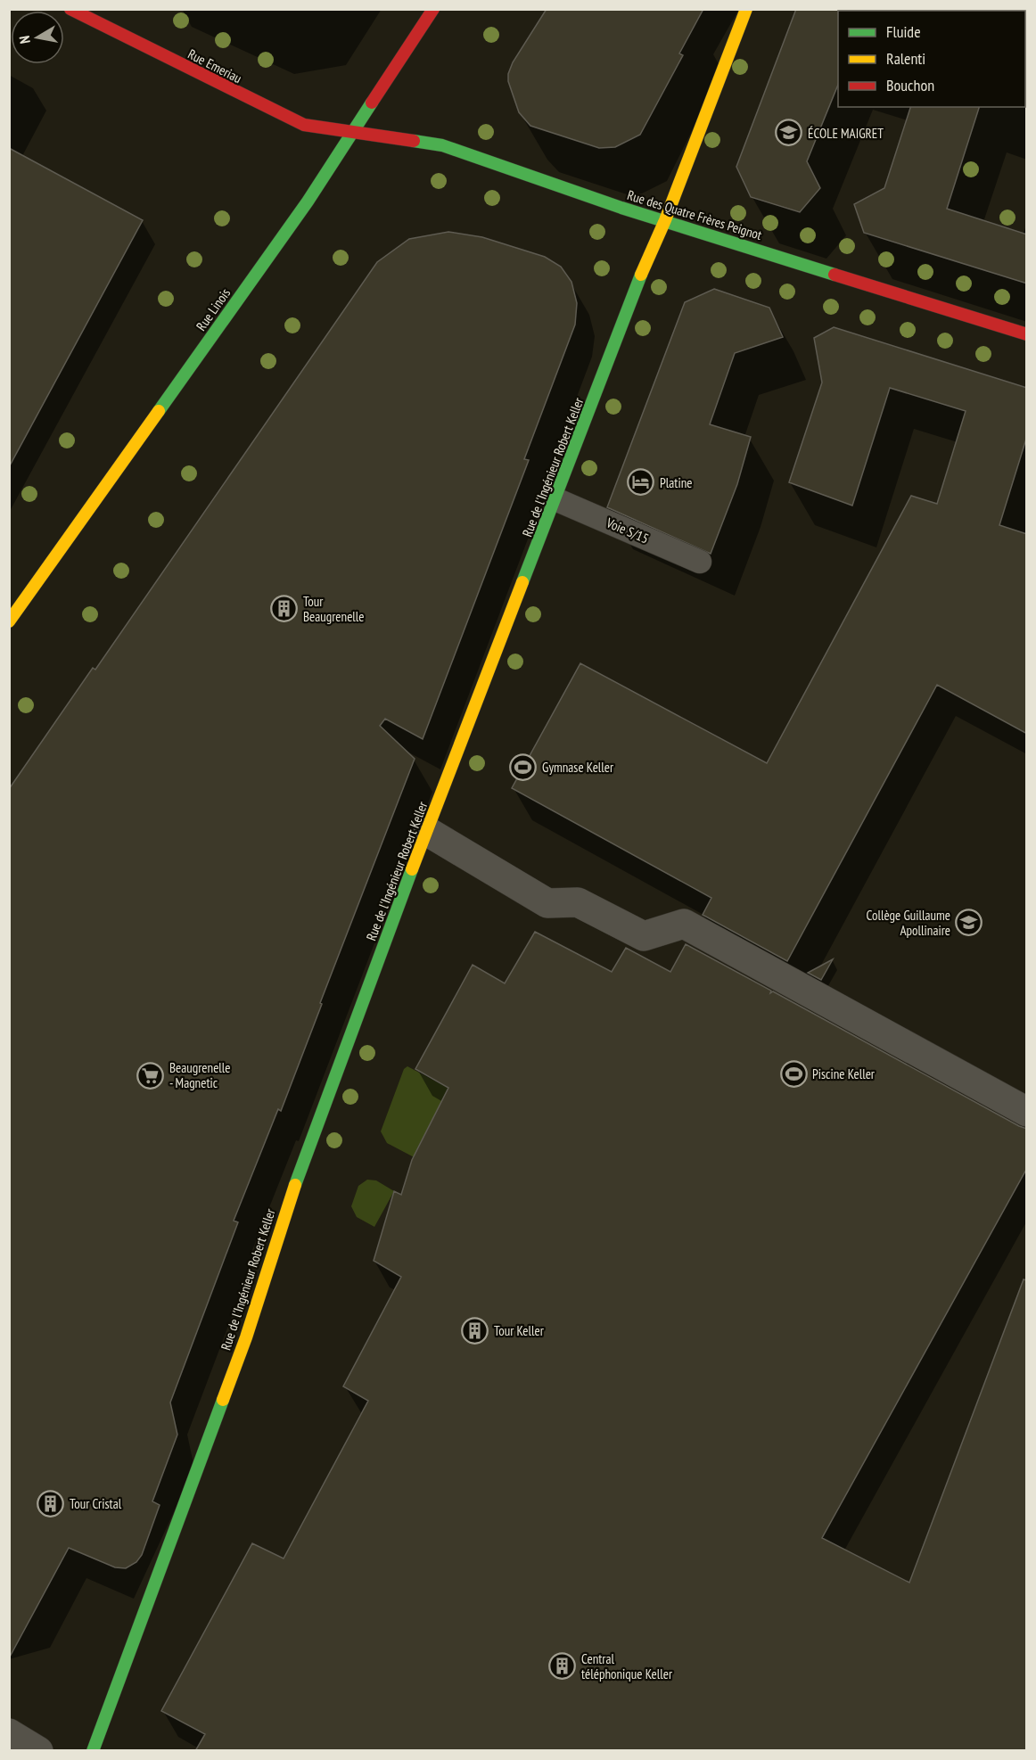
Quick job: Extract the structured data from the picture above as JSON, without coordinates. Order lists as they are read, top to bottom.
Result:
{
  "streets": {
    "street": [
      "Rue Emeriau",
      "Rue des Quatre Frères Peignot",
      "Rue Linois",
      "Rue de l'Ingénieur Robert Keller"
    ],
    "lane": ["Voie S/15"]
  },
  "crossings": [
    ["Rue Emeriau", "Rue des Quatre Frères Peignot"],
    ["Rue Emeriau", "Rue Linois"],
    ["Rue des Quatre Frères Peignot", "Rue Linois"],
    ["Rue des Quatre Frères Peignot", "Rue de l'Ingénieur Robert Keller"],
    ["Rue de l'Ingénieur Robert Keller", "Voie S/15"]
  ],
  "places": {
    "school or university": ["ÉCOLE MAIGRET", "Collège Guillaume Apollinaire"],
    "hotel": ["Platine"],
    "building": [
      "Tour Beaugrenelle",
      "Tour Keller",
      "Tour Cristal",
      "Central téléphonique Keller"
    ],
    "sports": ["Gymnase Keller", "Piscine Keller"],
    "supermarket": ["Beaugrenelle - Magnetic"]
  },
  "legend": ["Fluide", "Ralenti", "Bouchon"],
  "north": "left"
}
